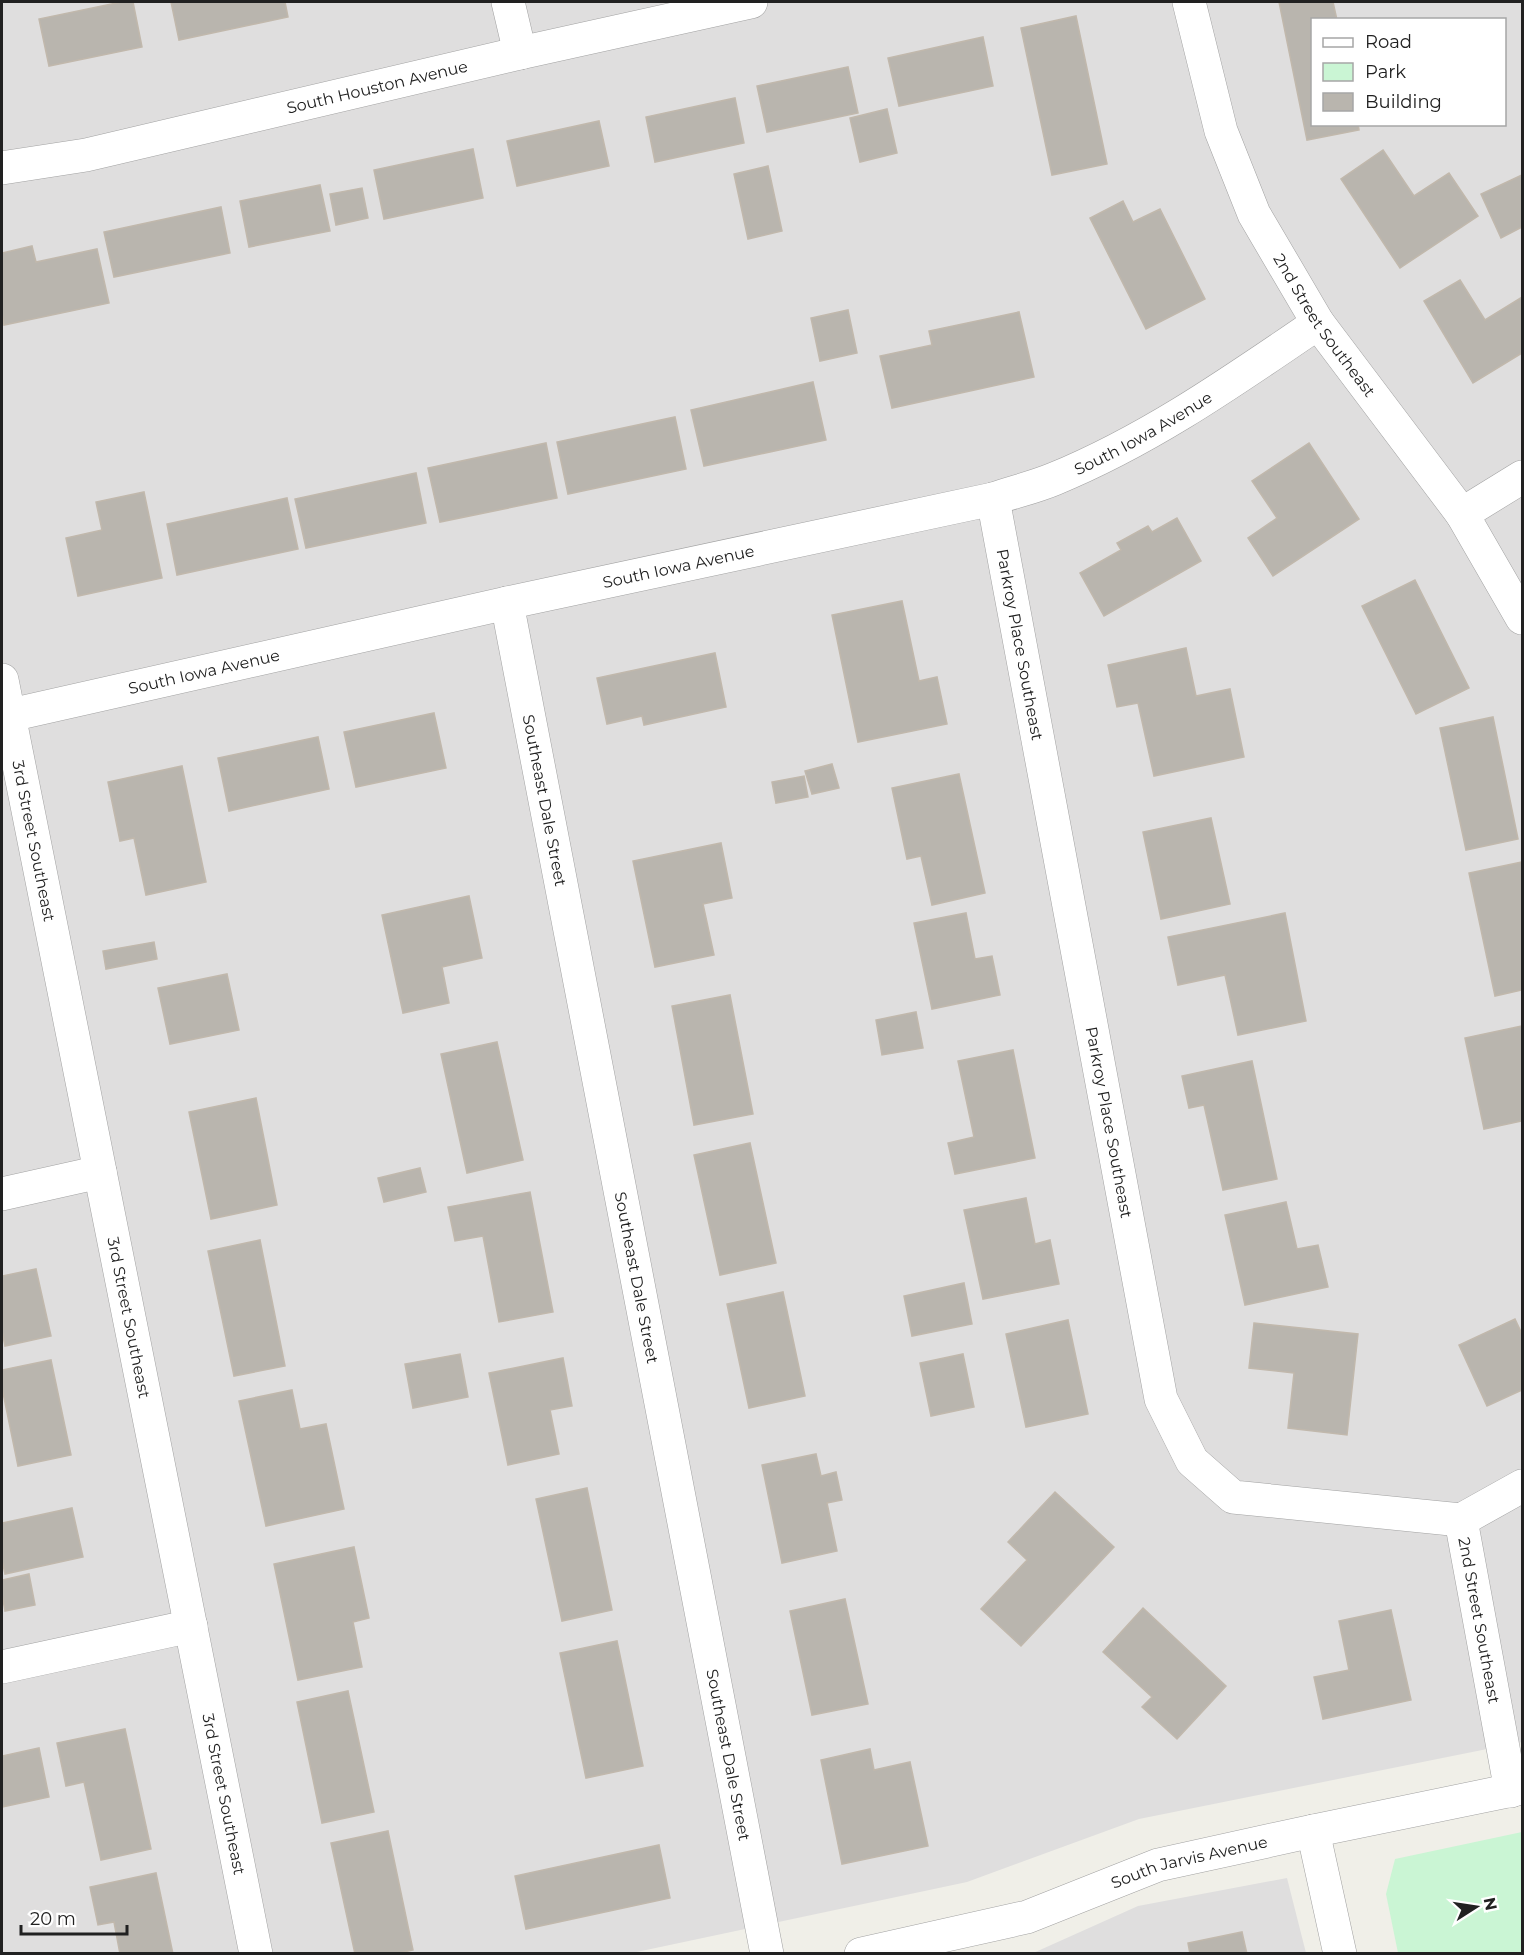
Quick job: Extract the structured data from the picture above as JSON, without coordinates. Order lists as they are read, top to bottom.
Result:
{
  "streets": {
    "street": [
      "South Houston Avenue",
      "2nd Street Southeast",
      "South Iowa Avenue",
      "Parkroy Place Southeast",
      "Southeast Dale Street",
      "3rd Street Southeast",
      "South Jarvis Avenue"
    ]
  },
  "crossings": [
    ["2nd Street Southeast", "South Iowa Avenue"],
    ["2nd Street Southeast", "Parkroy Place Southeast"],
    ["2nd Street Southeast", "South Jarvis Avenue"],
    ["South Iowa Avenue", "Parkroy Place Southeast"],
    ["South Iowa Avenue", "Southeast Dale Street"],
    ["South Iowa Avenue", "3rd Street Southeast"]
  ],
  "legend": ["Road", "Park", "Building"],
  "scale_bar": "20 m",
  "north": "right"
}
